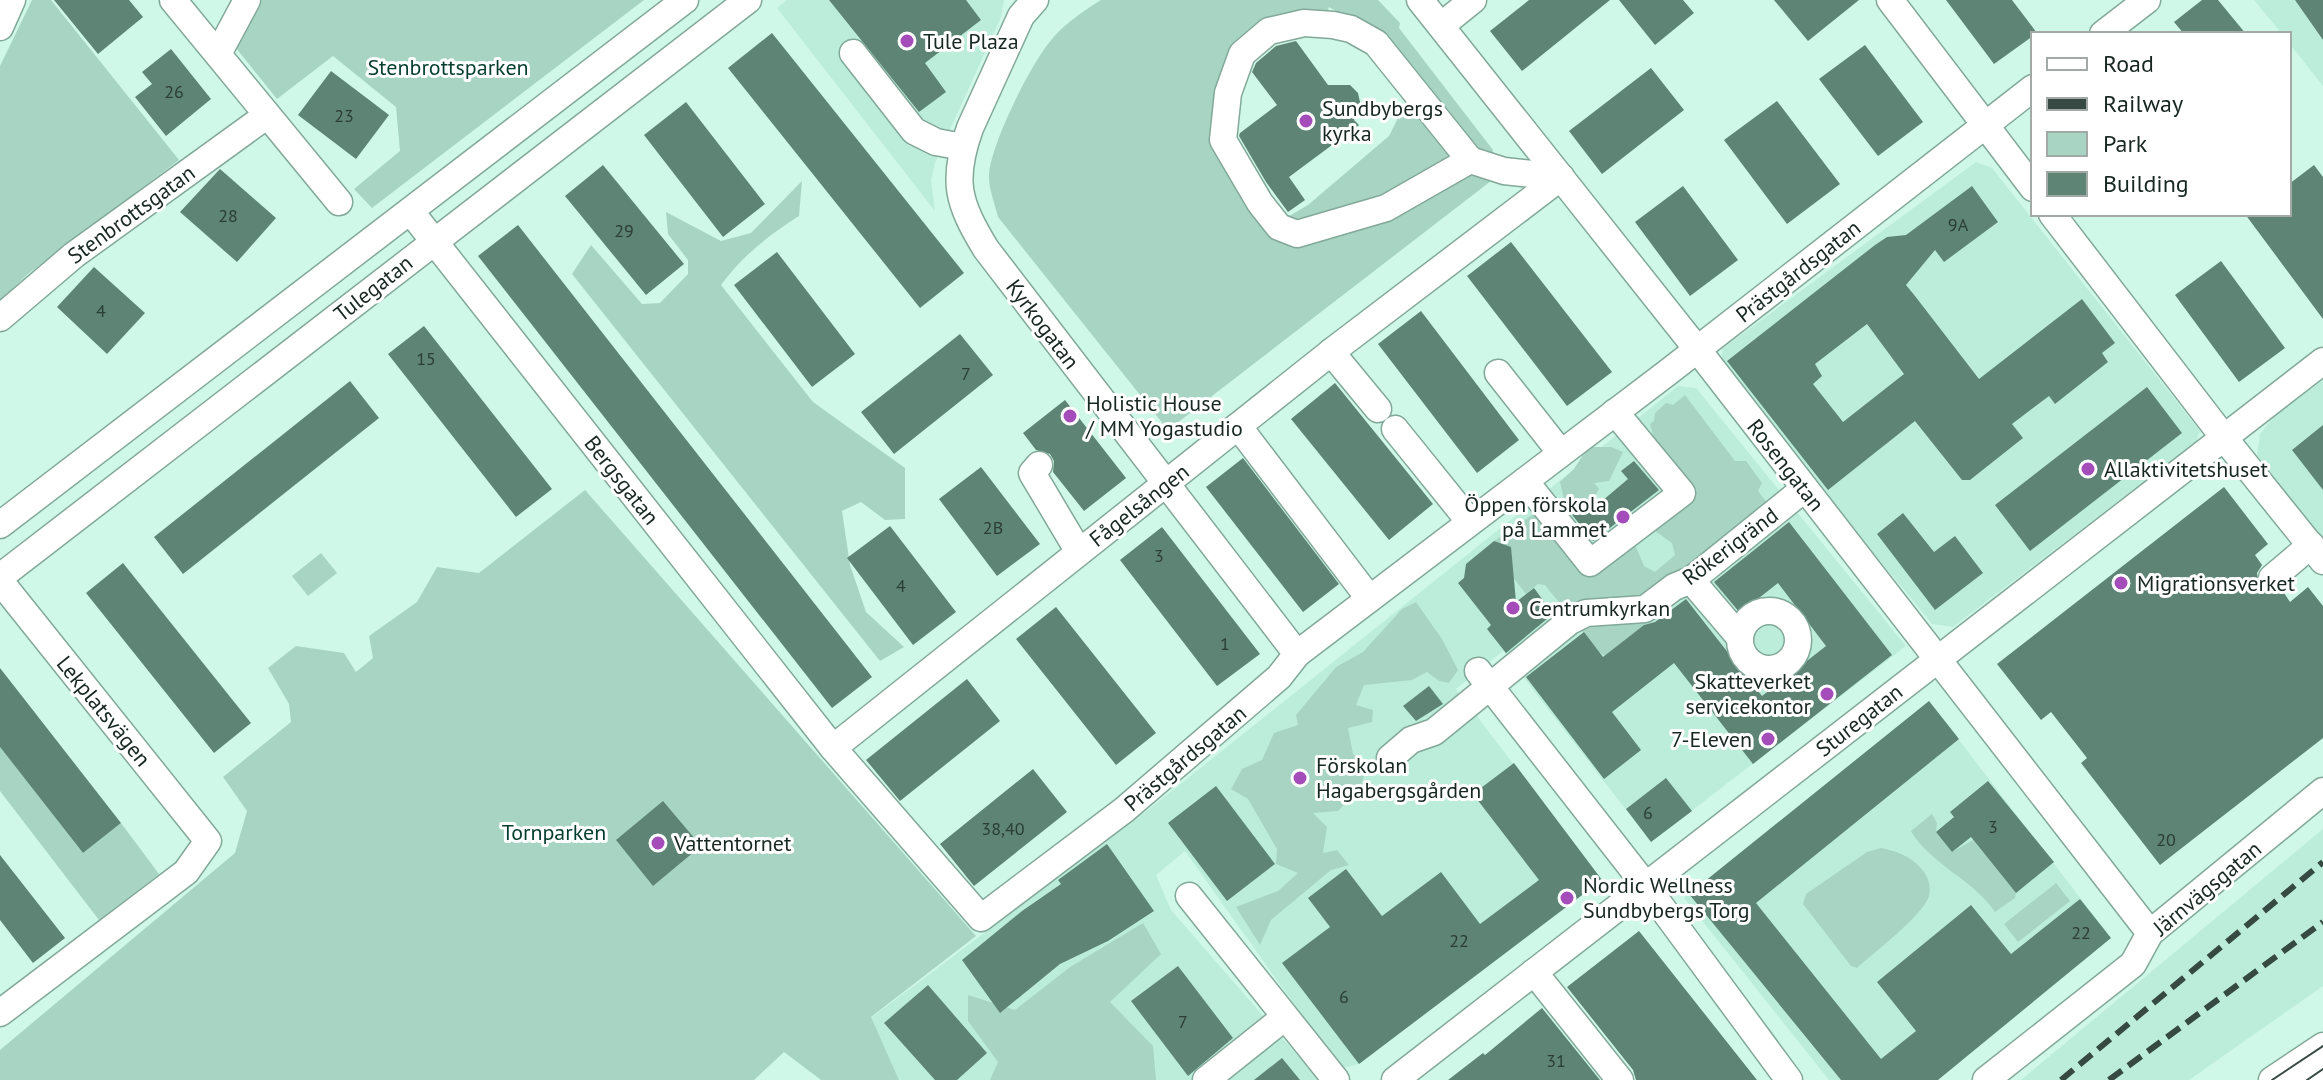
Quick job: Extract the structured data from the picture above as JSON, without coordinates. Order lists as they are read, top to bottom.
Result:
{
  "streets": {
    "street": [
      "Stenbrottsgatan",
      "Prästgårdsgatan",
      "Tulegatan",
      "Kyrkogatan",
      "Rosengatan",
      "Bergsgatan",
      "Fågelsången",
      "Rökerigränd",
      "Lekplatsvägen",
      "Sturegatan",
      "Järnvägsgatan"
    ]
  },
  "crossings": [
    ["Prästgårdsgatan", "Kyrkogatan"],
    ["Prästgårdsgatan", "Rosengatan"],
    ["Prästgårdsgatan", "Bergsgatan"],
    ["Prästgårdsgatan", "Fågelsången"],
    ["Tulegatan", "Bergsgatan"],
    ["Tulegatan", "Lekplatsvägen"],
    ["Kyrkogatan", "Fågelsången"],
    ["Rosengatan", "Fågelsången"],
    ["Rosengatan", "Rökerigränd"],
    ["Rosengatan", "Sturegatan"],
    ["Rosengatan", "Järnvägsgatan"],
    ["Bergsgatan", "Fågelsången"]
  ],
  "parks": ["Stenbrottsparken", "Tornparken"],
  "places": [
    "Tule Plaza",
    "Sundbybergs kyrka",
    "Holistic House / MM Yogastudio",
    "Allaktivitetshuset",
    "Öppen förskola på Lammet",
    "Migrationsverket",
    "Centrumkyrkan",
    "Skatteverket servicekontor",
    "7-Eleven",
    "Förskolan Hagabergsgården",
    "Vattentornet",
    "Nordic Wellness Sundbybergs Torg"
  ],
  "house_numbers": [
    "26",
    "23",
    "28",
    "9A",
    "29",
    "4",
    "15",
    "7",
    "2B",
    "3",
    "4",
    "1",
    "6",
    "3",
    "38,40",
    "20",
    "22",
    "22",
    "6",
    "7",
    "31"
  ],
  "legend": [
    "Road",
    "Railway",
    "Park",
    "Building"
  ]
}
